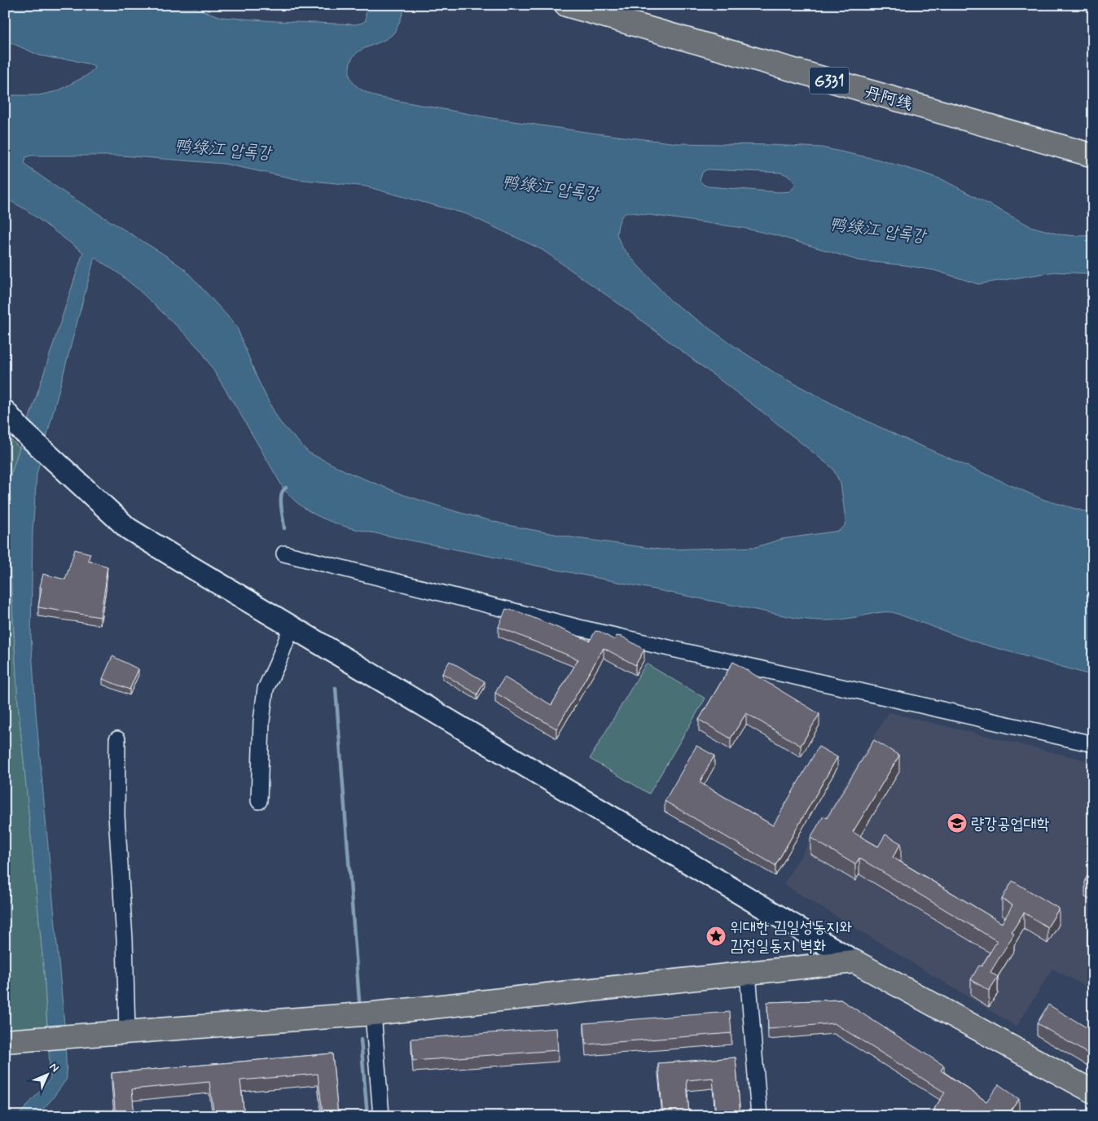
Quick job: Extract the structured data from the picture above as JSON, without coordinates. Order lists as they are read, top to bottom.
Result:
{
  "streets": {
    "main road": ["G331", "丹阿线"]
  },
  "water": ["鸭绿江 압록강"],
  "places": {
    "school or university": ["량강공업대학"],
    "place": ["위대한 김일성동지와 김정일동지 벽화"]
  },
  "north": "top right"
}
